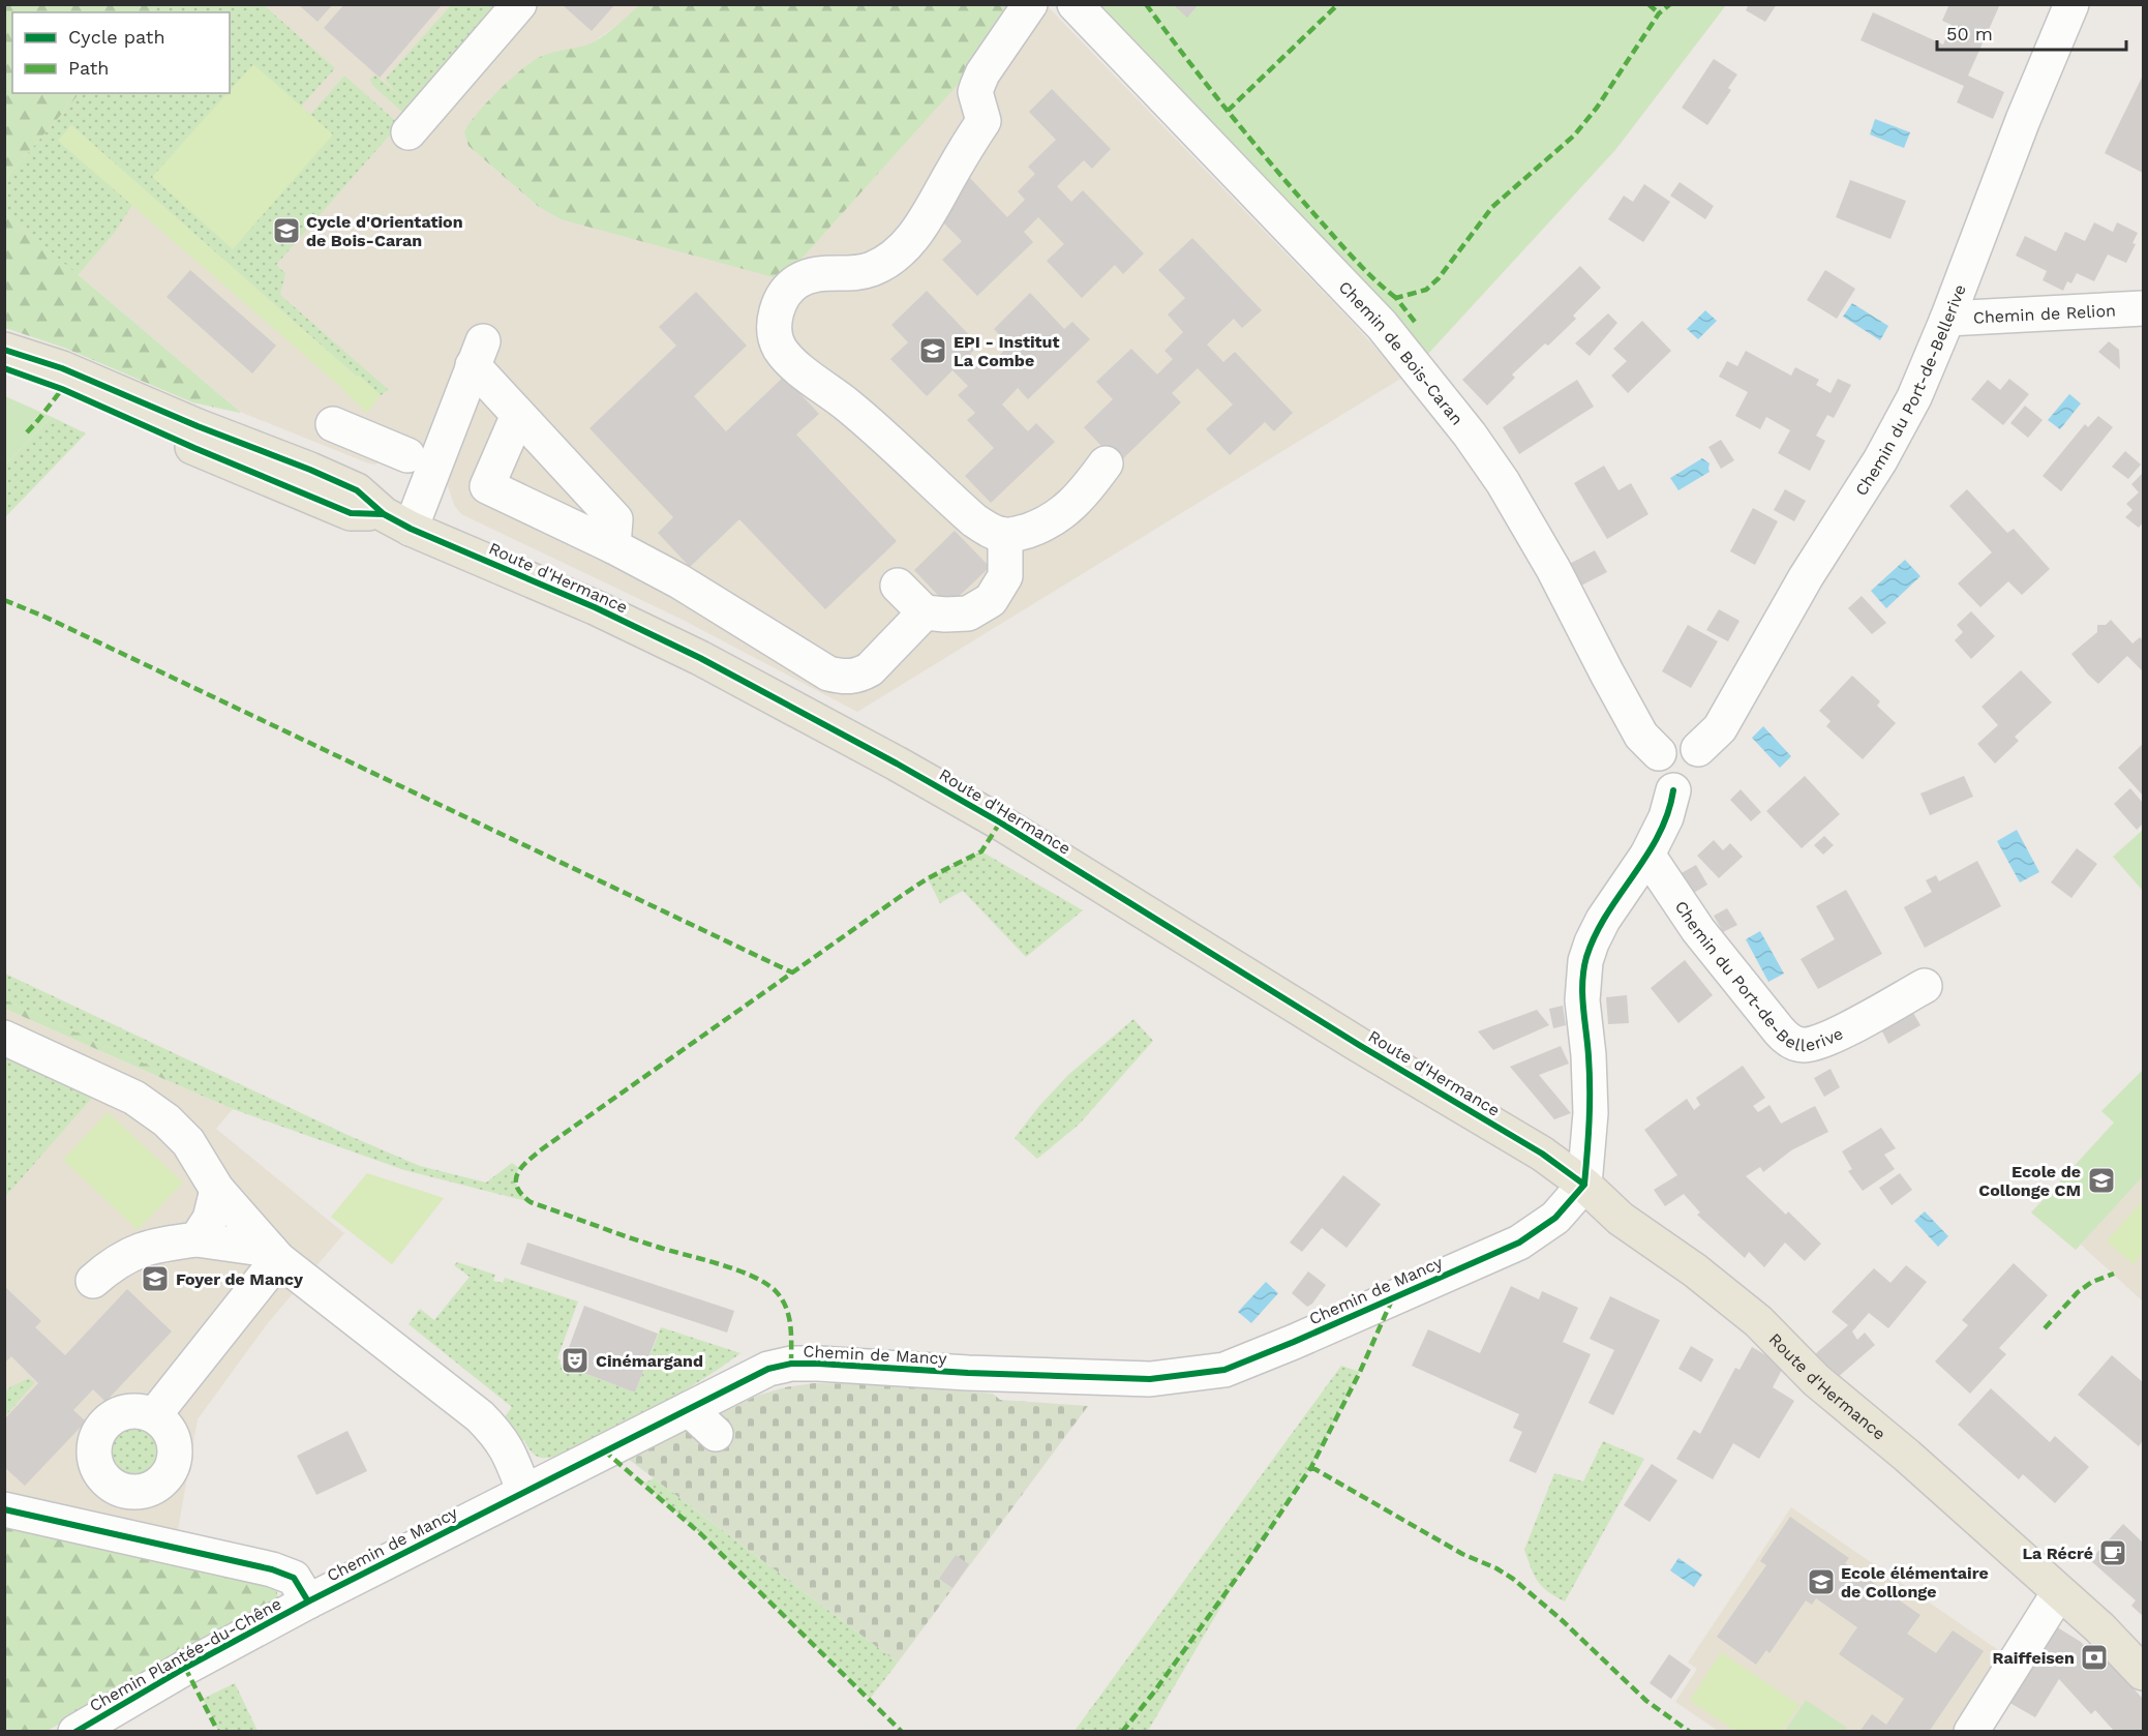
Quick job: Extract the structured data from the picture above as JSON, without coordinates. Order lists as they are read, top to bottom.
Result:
{
  "streets": {
    "main road": ["Route d'Hermance"],
    "street": [
      "Chemin de Relion",
      "Chemin de Bois-Caran",
      "Chemin du Port-de-Bellerive",
      "Chemin de Mancy",
      "Chemin Plantée-du-Chêne"
    ]
  },
  "crossings": [
    ["Chemin de Relion", "Chemin du Port-de-Bellerive"],
    ["Chemin de Bois-Caran", "Chemin du Port-de-Bellerive"],
    ["Route d'Hermance", "Chemin de Mancy"],
    ["Chemin de Mancy", "Chemin Plantée-du-Chêne"]
  ],
  "places": {
    "school or university": [
      "Cycle d'Orientation de Bois-Caran",
      "EPI - Institut La Combe",
      "Ecole de Collonge CM",
      "Foyer de Mancy",
      "Ecole élémentaire de Collonge"
    ],
    "theatre": ["Cinémargand"],
    "cafe": ["La Récré"],
    "bank": ["Raiffeisen"]
  },
  "legend": ["Cycle path", "Path"],
  "scale_bar": "50 m"
}
